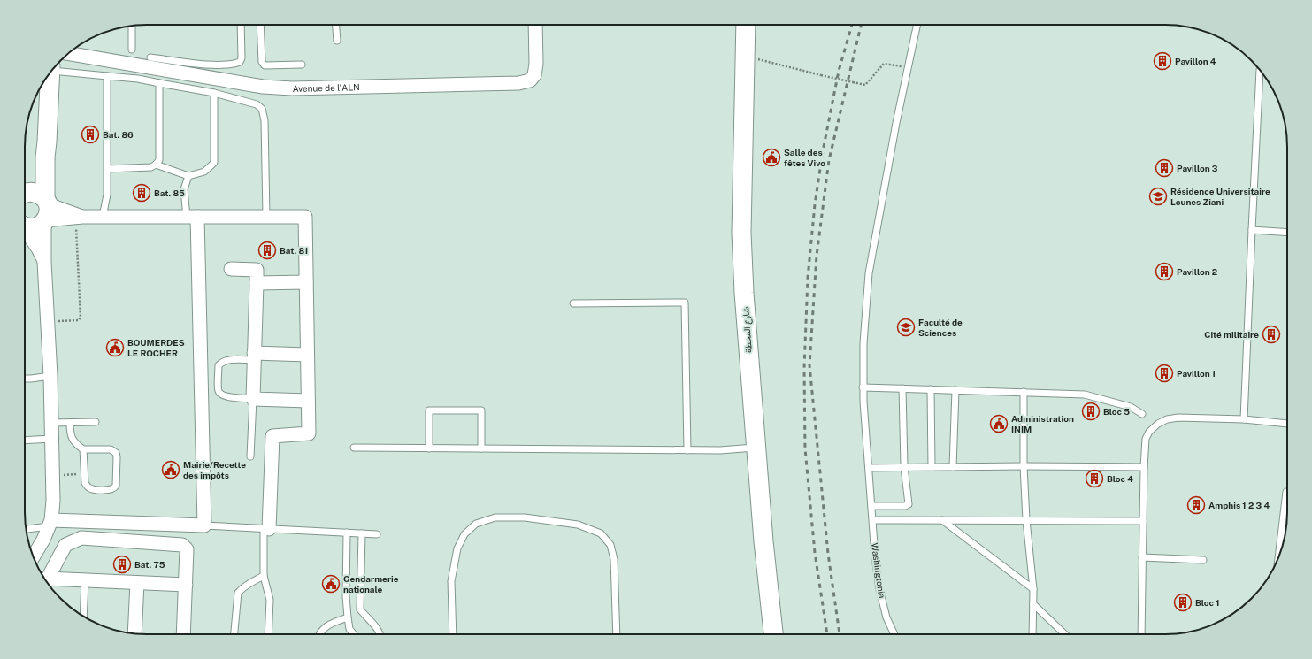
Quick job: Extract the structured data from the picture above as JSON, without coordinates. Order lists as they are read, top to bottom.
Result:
{
  "streets": {
    "main road": ["شارع المحطة"],
    "street": ["Avenue de l'ALN"],
    "lane": ["Washingtonia"]
  },
  "places": {
    "building": [
      "Pavillon 4",
      "Bat. 86",
      "Pavillon 3",
      "Bat. 85",
      "Bat. 81",
      "Pavillon 2",
      "Cité militaire",
      "Pavillon 1",
      "Bloc 5",
      "Bloc 4",
      "Amphis 1 2 3 4",
      "Bat. 75",
      "Bloc 1"
    ],
    "public building": [
      "Salle des fêtes Vivo",
      "BOUMERDES LE ROCHER",
      "Administration INIM",
      "Mairie/Recette des impôts",
      "Gendarmerie nationale"
    ],
    "school or university": ["Résidence Universitaire Lounes Ziani", "Faculté de Sciences"]
  }
}
